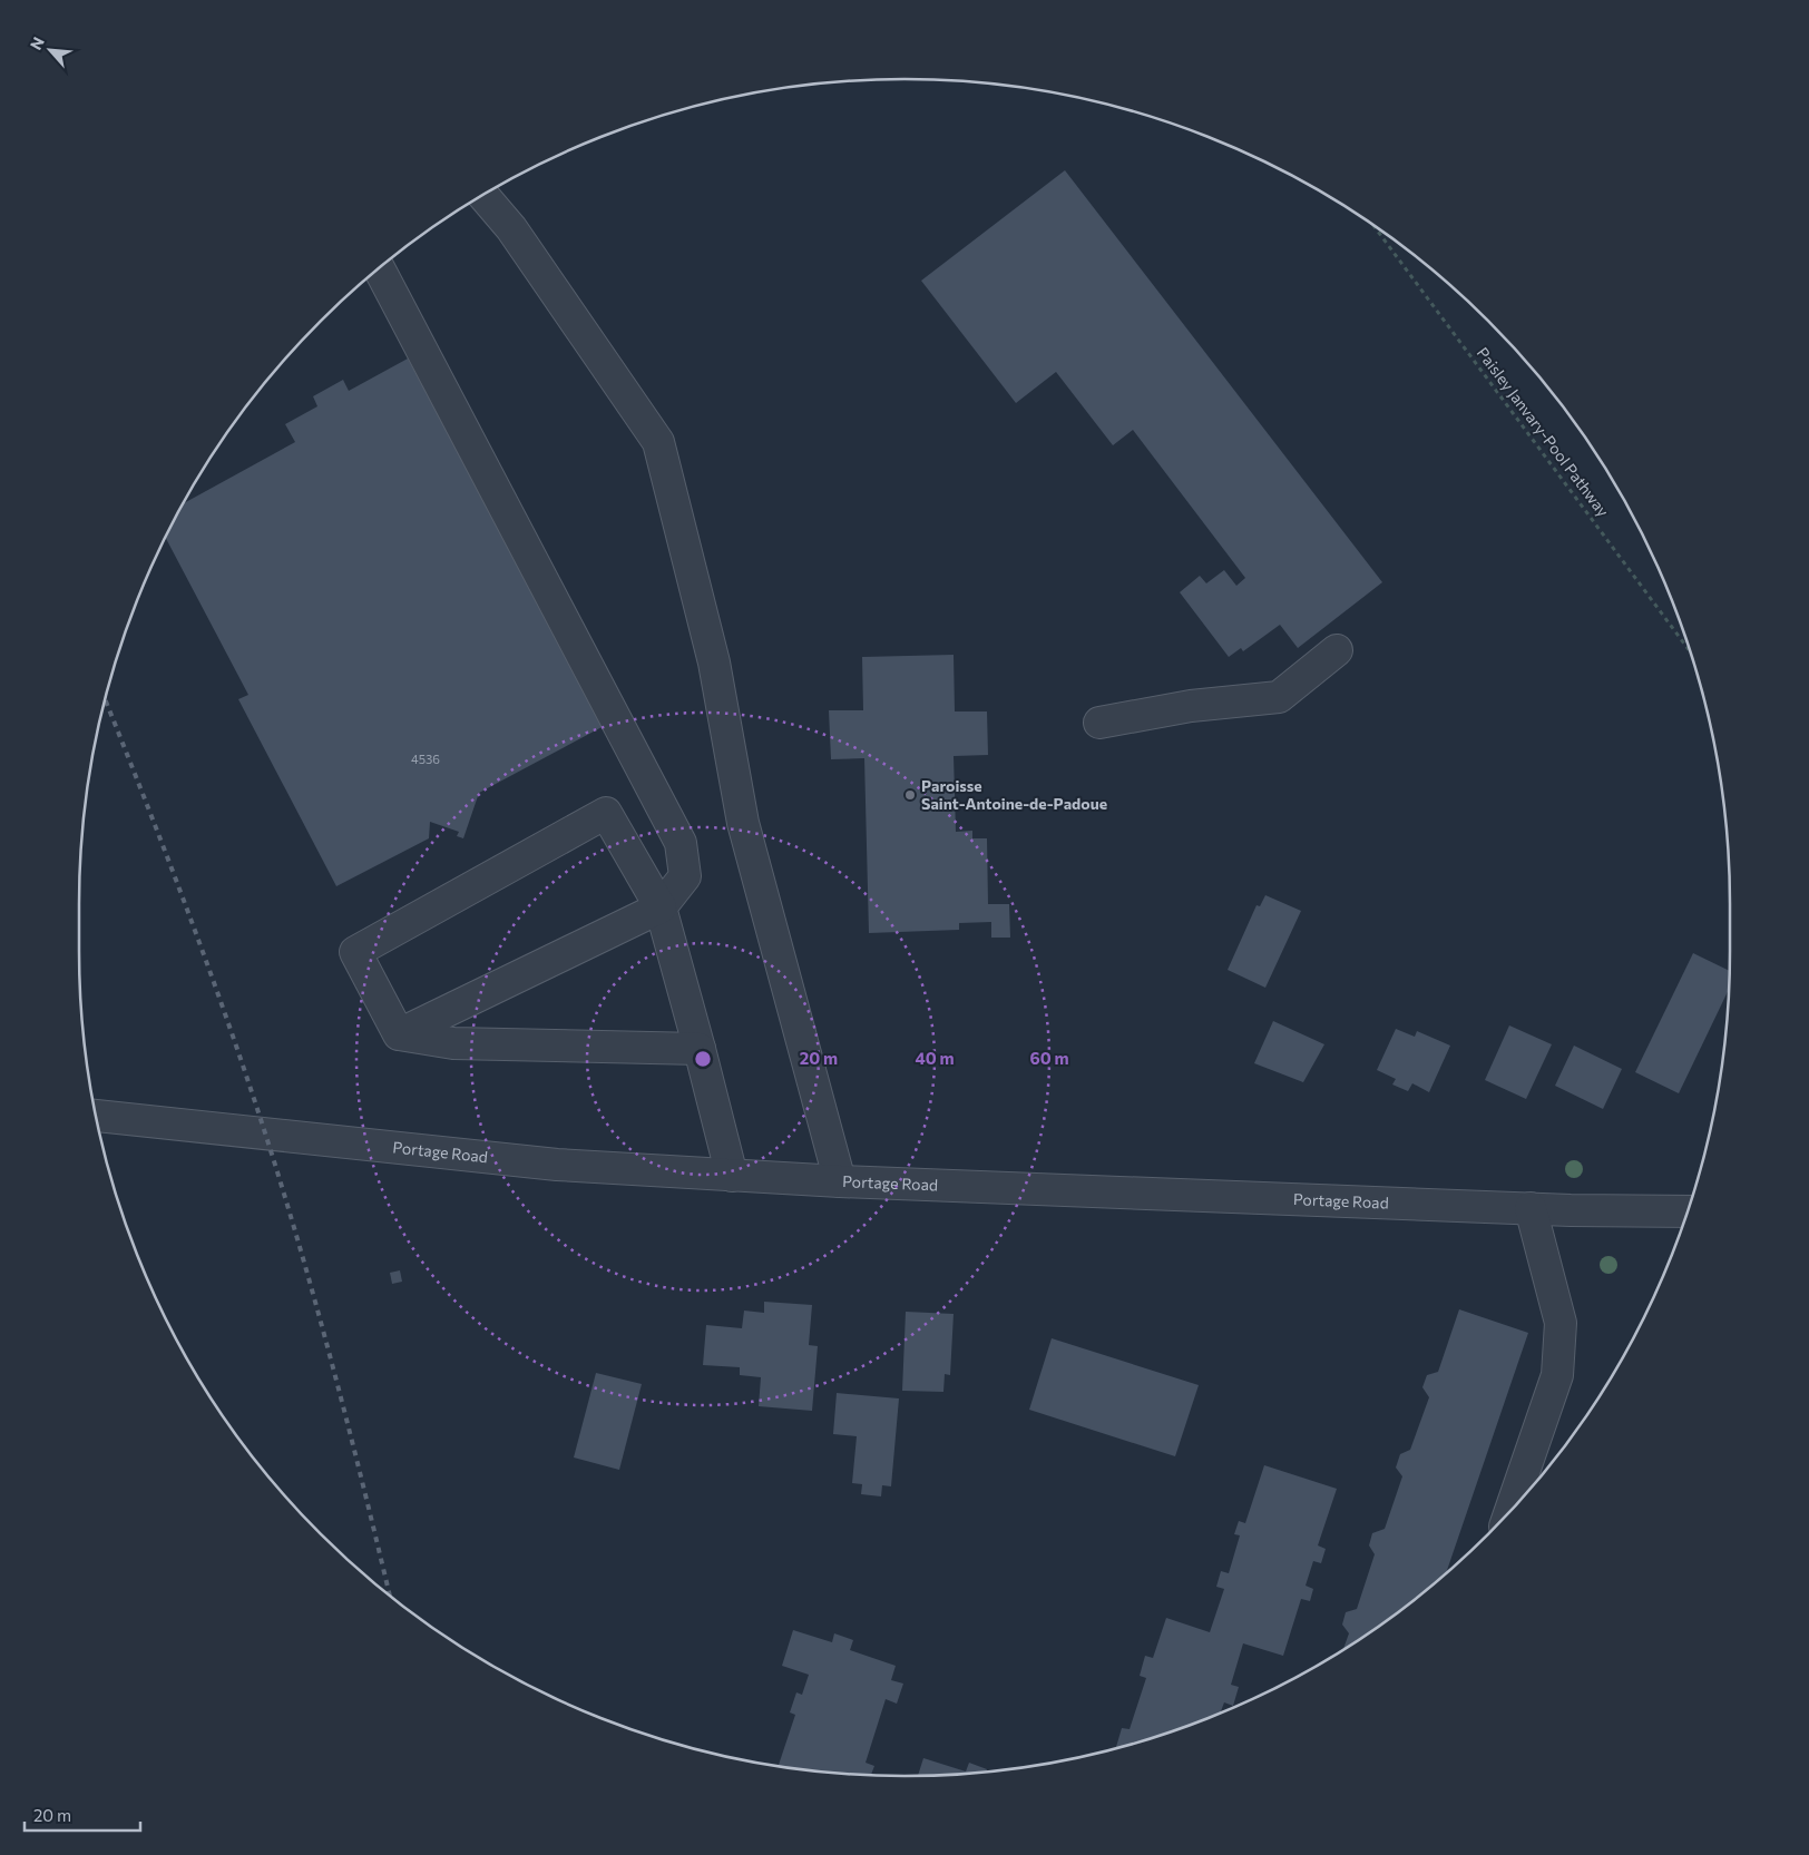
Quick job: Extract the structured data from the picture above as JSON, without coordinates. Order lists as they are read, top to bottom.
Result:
{
  "streets": {
    "street": ["Portage Road"],
    "path": ["Paisley Janvary-Pool Pathway"]
  },
  "places": ["Paroisse Saint-Antoine-de-Padoue"],
  "house_numbers": ["4536"],
  "scale_bar": "20 m",
  "north": "top left",
  "rings": ["20 m", "40 m", "60 m"]
}
